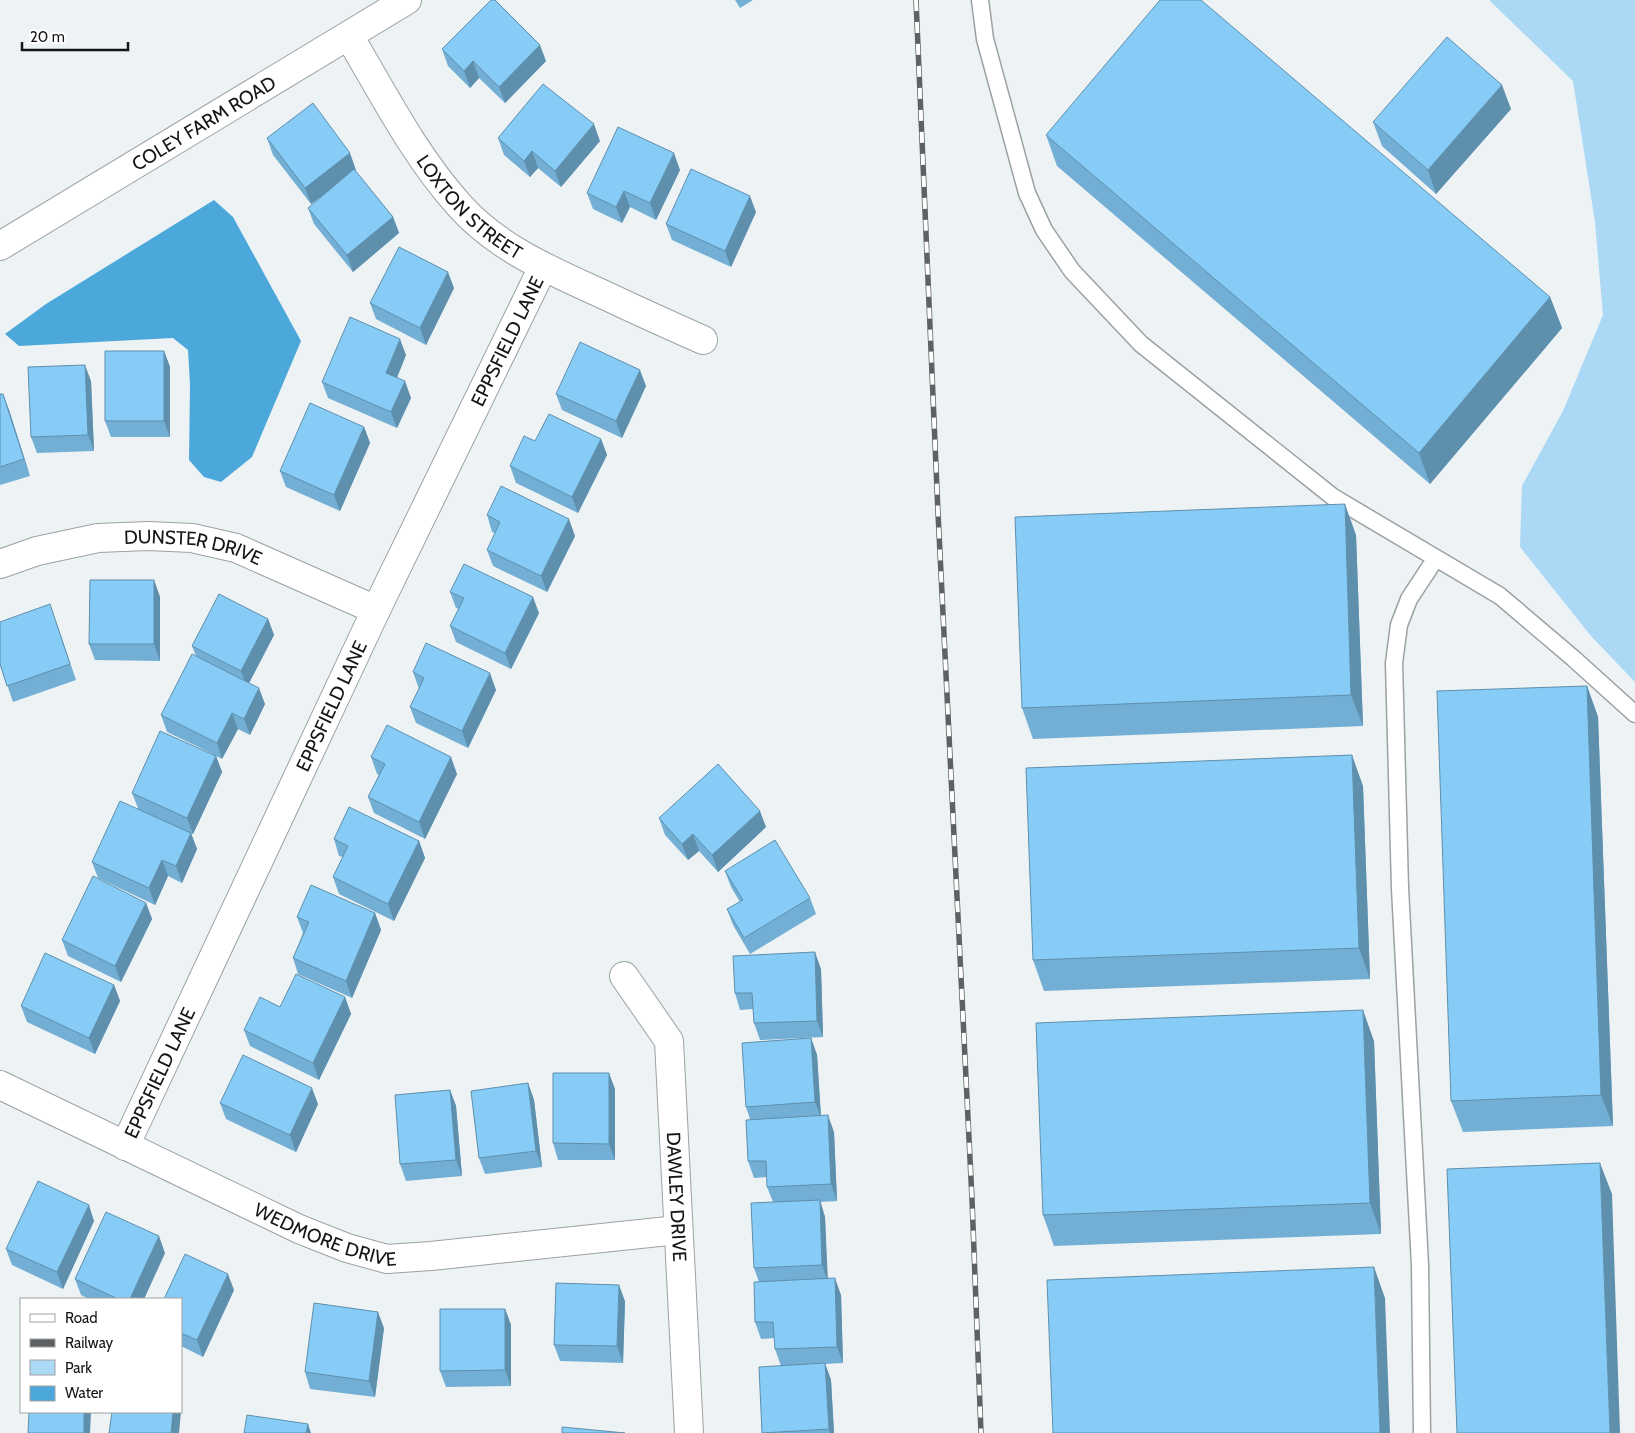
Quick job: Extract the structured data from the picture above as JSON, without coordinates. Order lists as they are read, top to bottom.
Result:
{
  "streets": {
    "street": [
      "COLEY FARM ROAD",
      "LOXTON STREET",
      "EPPSFIELD LANE",
      "DUNSTER DRIVE",
      "DAWLEY DRIVE",
      "WEDMORE DRIVE"
    ]
  },
  "crossings": [
    ["COLEY FARM ROAD", "LOXTON STREET"],
    ["LOXTON STREET", "EPPSFIELD LANE"],
    ["EPPSFIELD LANE", "DUNSTER DRIVE"],
    ["EPPSFIELD LANE", "WEDMORE DRIVE"],
    ["DAWLEY DRIVE", "WEDMORE DRIVE"]
  ],
  "legend": [
    "Road",
    "Railway",
    "Park",
    "Water"
  ],
  "scale_bar": "20 m"
}
